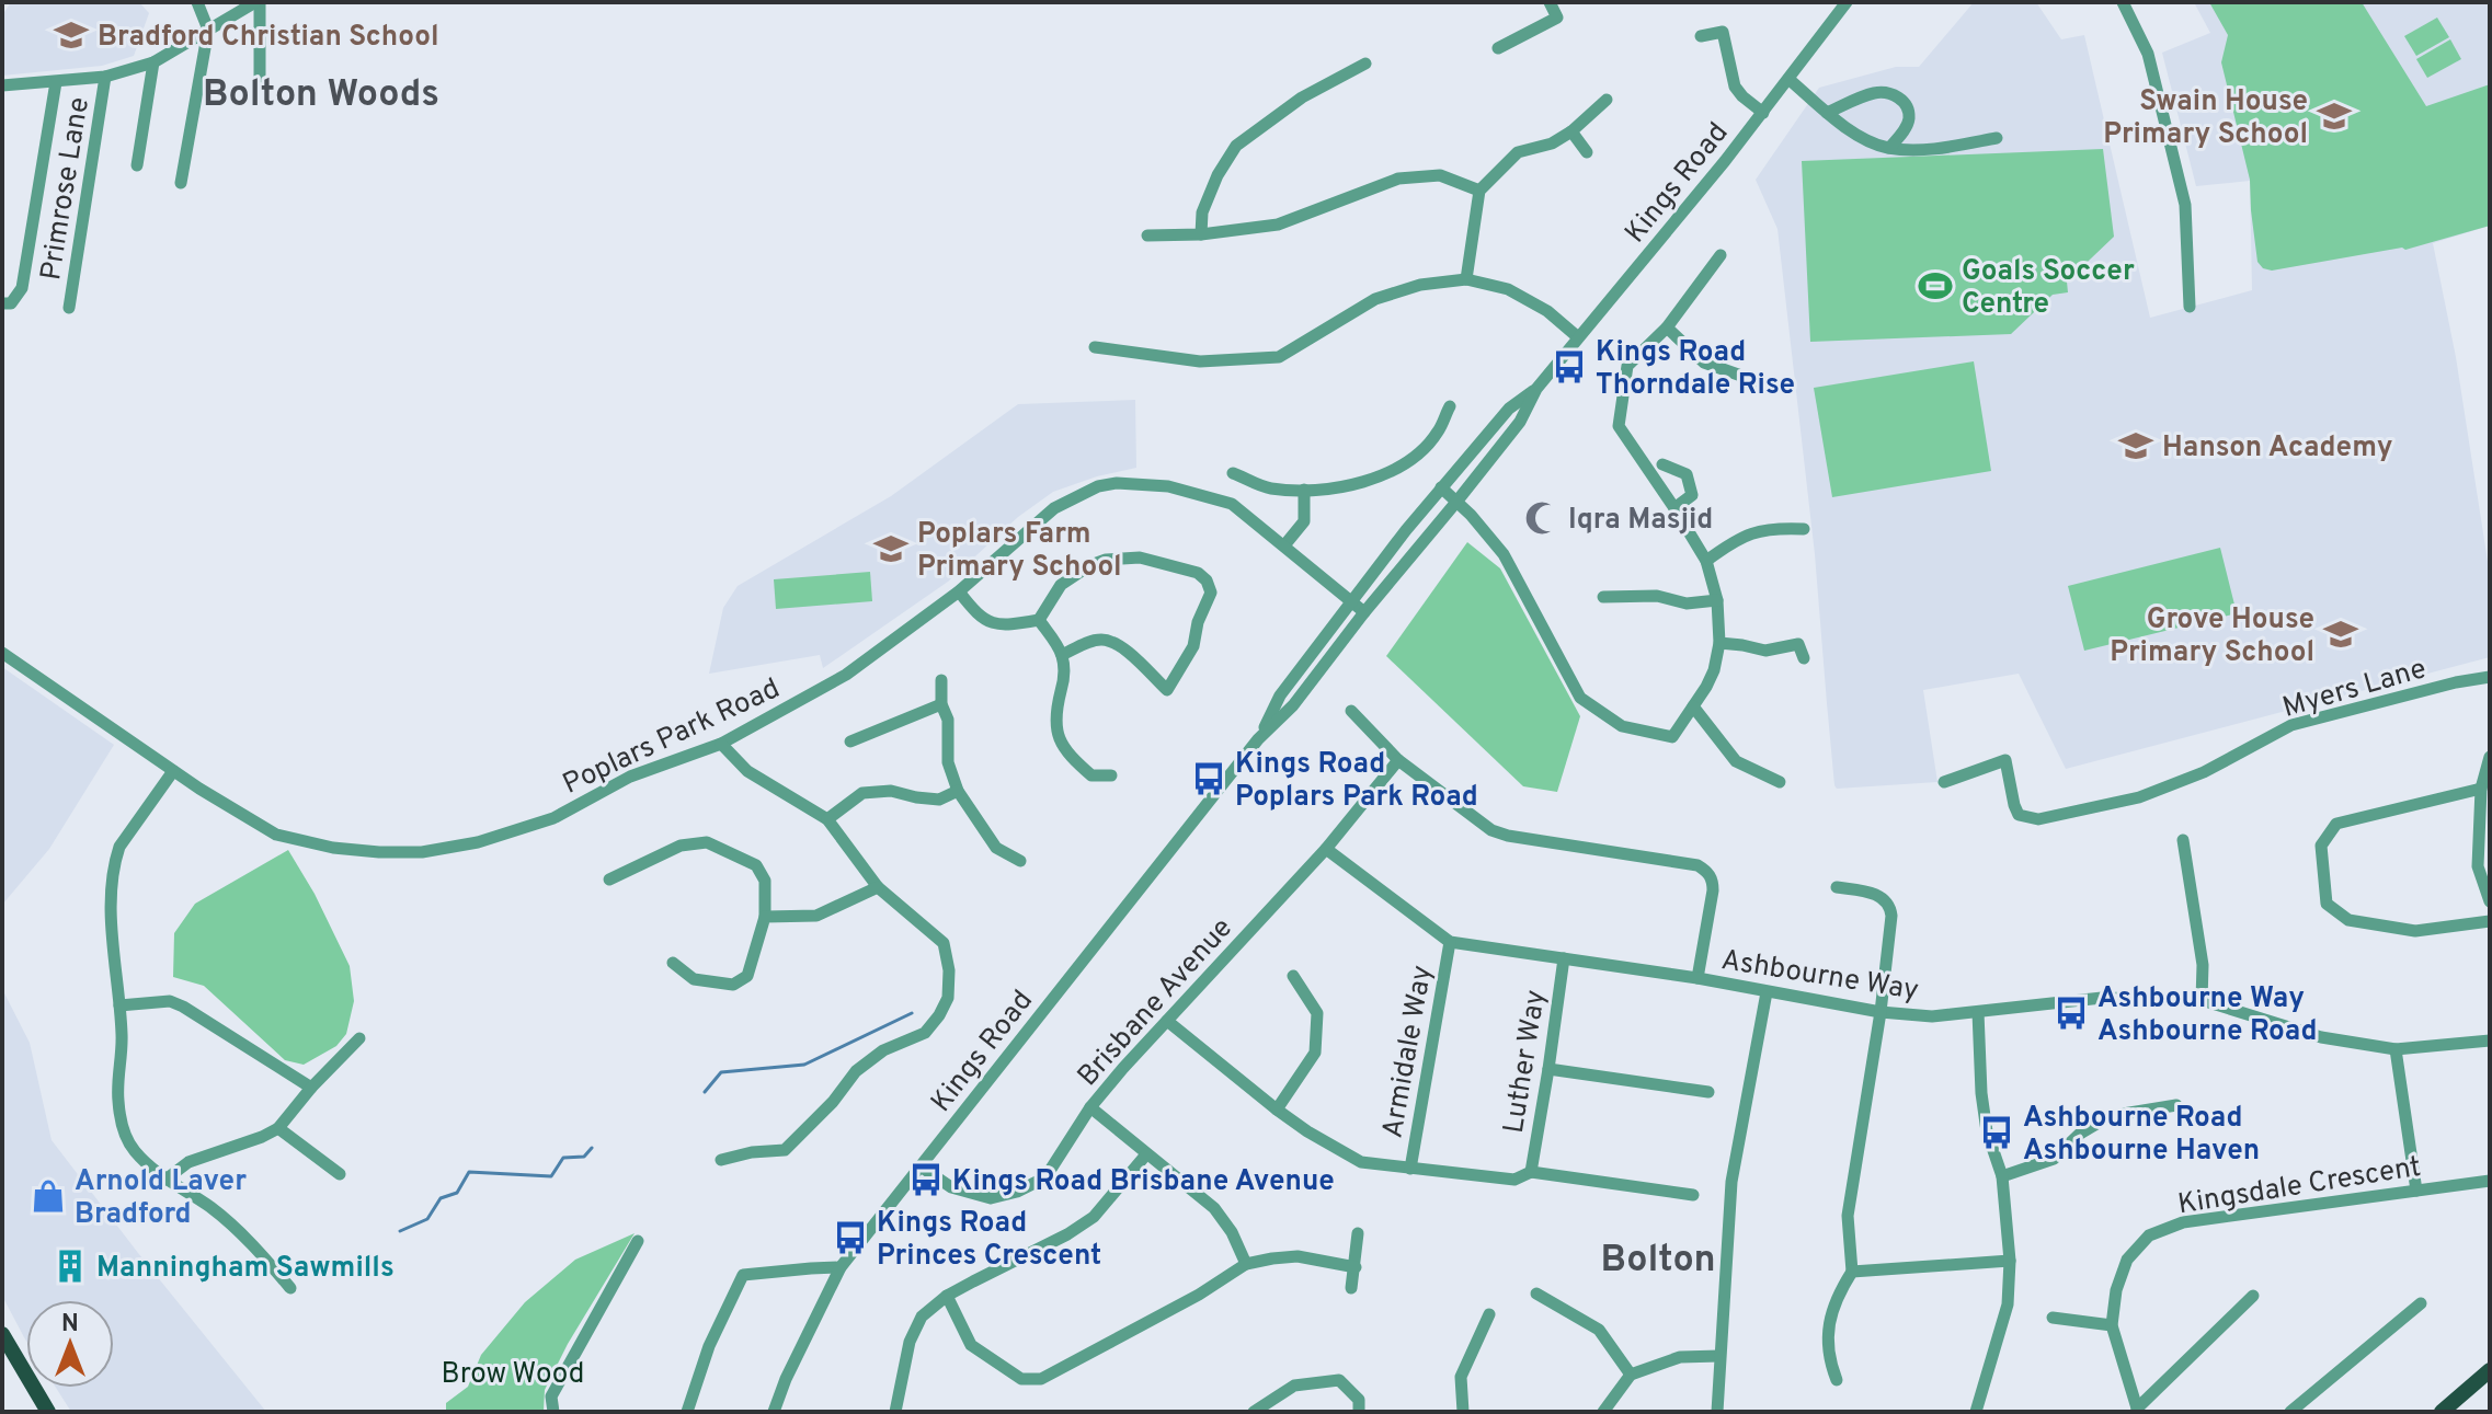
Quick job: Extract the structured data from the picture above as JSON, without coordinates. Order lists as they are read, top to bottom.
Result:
{
  "streets": {
    "street": [
      "Kings Road",
      "Primrose Lane",
      "Myers Lane",
      "Poplars Park Road",
      "Ashbourne Way",
      "Brisbane Avenue",
      "Armidale Way",
      "Luther Way",
      "Kingsdale Crescent"
    ]
  },
  "crossings": [
    ["Kings Road", "Poplars Park Road"],
    ["Kings Road", "Brisbane Avenue"],
    ["Ashbourne Way", "Brisbane Avenue"],
    ["Ashbourne Way", "Armidale Way"],
    ["Ashbourne Way", "Luther Way"]
  ],
  "districts": ["Bolton Woods", "Bolton"],
  "parks": ["Brow Wood"],
  "places": {
    "school or university": [
      "Bradford Christian School",
      "Swain House Primary School",
      "Hanson Academy",
      "Poplars Farm Primary School",
      "Grove House Primary School"
    ],
    "sports": ["Goals Soccer Centre"],
    "bus stop": [
      "Kings Road Thorndale Rise",
      "Kings Road Poplars Park Road",
      "Ashbourne Way Ashbourne Road",
      "Ashbourne Road Ashbourne Haven",
      "Kings Road Brisbane Avenue",
      "Kings Road Princes Crescent"
    ],
    "mosque": ["Iqra Masjid"],
    "shop": ["Arnold Laver Bradford"],
    "building": ["Manningham Sawmills"]
  },
  "north": "top"
}
